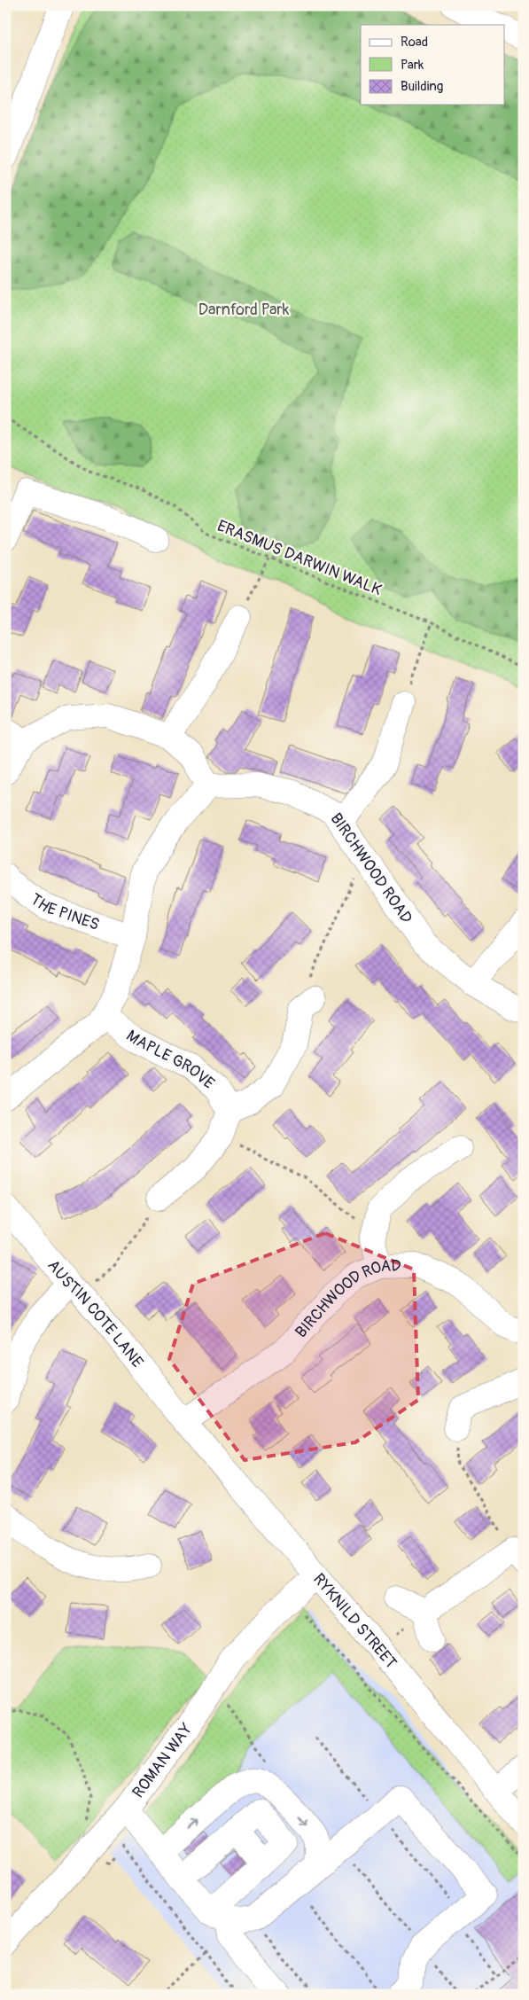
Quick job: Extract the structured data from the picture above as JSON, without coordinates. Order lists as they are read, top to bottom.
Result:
{
  "streets": {
    "main road": [
      "BIRCHWOOD ROAD",
      "THE PINES",
      "MAPLE GROVE",
      "AUSTIN COTE LANE",
      "RYKNILD STREET",
      "ROMAN WAY"
    ],
    "path": ["ERASMUS DARWIN WALK"]
  },
  "crossings": [
    ["BIRCHWOOD ROAD", "AUSTIN COTE LANE"],
    ["BIRCHWOOD ROAD", "RYKNILD STREET"],
    ["AUSTIN COTE LANE", "RYKNILD STREET"],
    ["RYKNILD STREET", "ROMAN WAY"]
  ],
  "parks": ["Darnford Park"],
  "legend": ["Road", "Park", "Building"]
}
